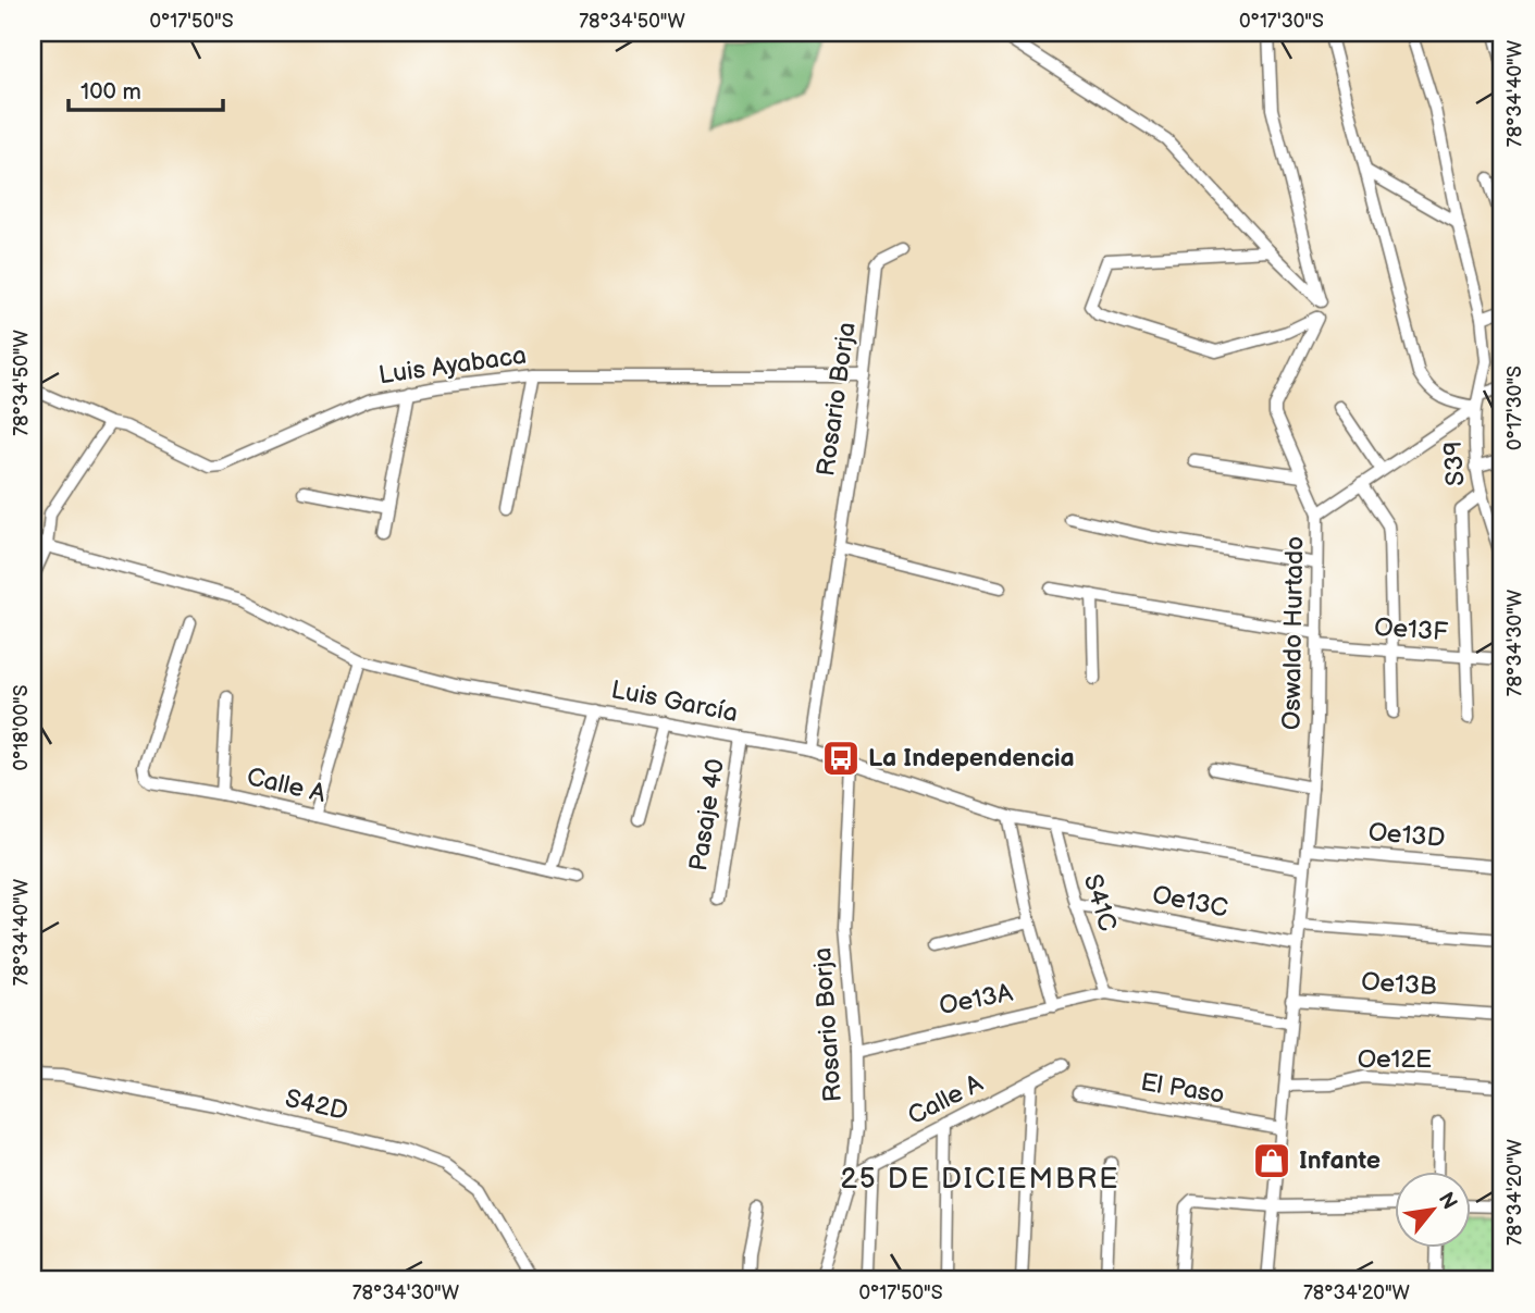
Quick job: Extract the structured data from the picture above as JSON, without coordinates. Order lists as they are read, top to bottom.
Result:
{
  "streets": {
    "street": [
      "Luis Ayabaca",
      "Rosario Borja",
      "S39",
      "Oe13F",
      "Oswaldo Hurtado",
      "Luis García",
      "Calle A",
      "Pasaje 40",
      "Oe13D",
      "Oe13C",
      "S41C",
      "Oe13B",
      "Oe13A",
      "Oe12E",
      "El Paso",
      "S42D"
    ]
  },
  "crossings": [
    ["Luis Ayabaca", "Rosario Borja"],
    ["Rosario Borja", "Luis García"],
    ["Rosario Borja", "Calle A"],
    ["Rosario Borja", "Oe13A"],
    ["S39", "Oswaldo Hurtado"],
    ["Oe13F", "Oswaldo Hurtado"],
    ["Oswaldo Hurtado", "Luis García"],
    ["Oswaldo Hurtado", "Oe13D"],
    ["Oswaldo Hurtado", "Oe13C"],
    ["Oswaldo Hurtado", "Oe13B"],
    ["Oswaldo Hurtado", "Oe12E"],
    ["Oswaldo Hurtado", "El Paso"],
    ["Luis García", "Pasaje 40"],
    ["Luis García", "S41C"],
    ["Oe13C", "S41C"],
    ["S41C", "Oe13A"]
  ],
  "districts": ["25 DE DICIEMBRE"],
  "places": {
    "bus stop": ["La Independencia"],
    "shop": ["Infante"]
  },
  "scale_bar": "100 m",
  "north": "top right",
  "coordinates": [
    "0°17'50\"S",
    "78°34'50\"W",
    "0°17'30\"S",
    "78°34'40\"W",
    "78°34'30\"W",
    "0°18'00\"S",
    "78°34'20\"W"
  ]
}
